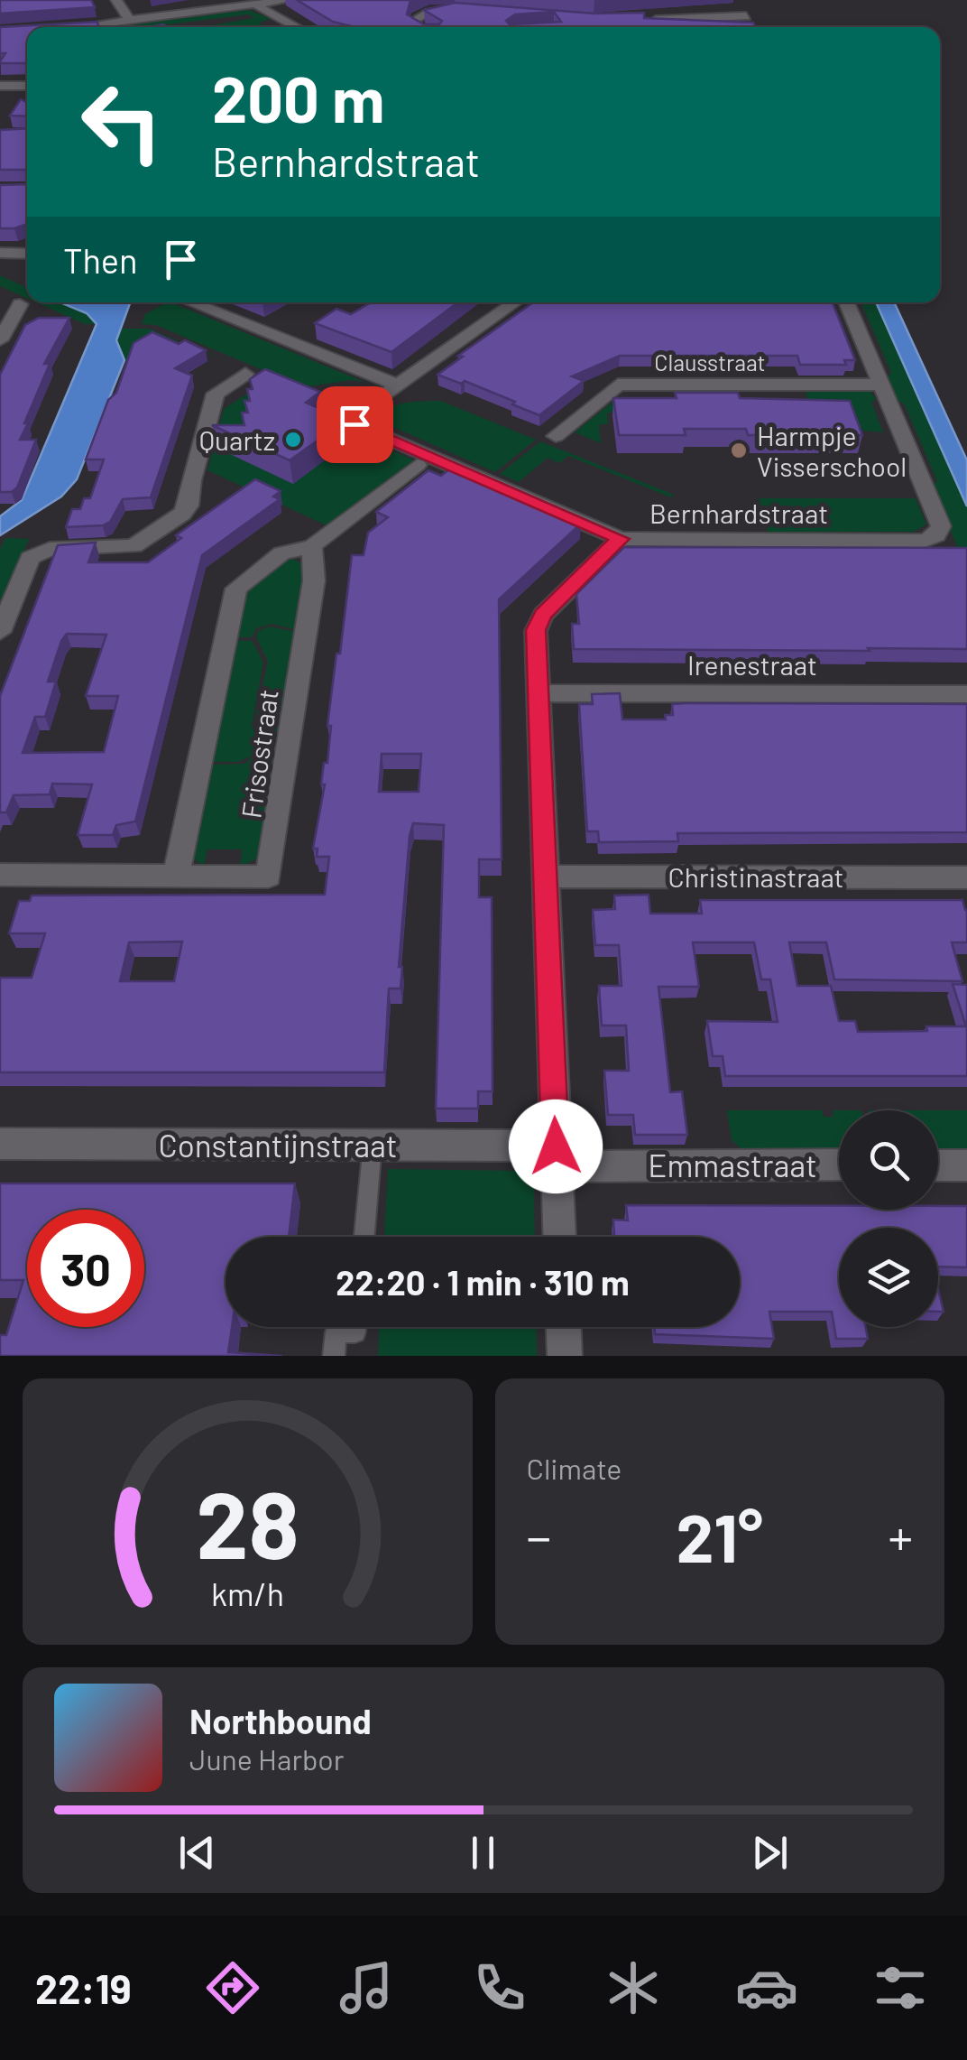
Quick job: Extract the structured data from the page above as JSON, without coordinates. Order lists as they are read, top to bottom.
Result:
{
  "streets": {
    "street": [
      "Clausstraat",
      "Bernhardstraat",
      "Irenestraat",
      "Frisostraat",
      "Christinastraat",
      "Constantijnstraat",
      "Emmastraat"
    ]
  },
  "crossings": [
    ["Clausstraat", "Bernhardstraat"],
    ["Constantijnstraat", "Emmastraat"]
  ],
  "places": ["Quartz", "Harmpje Visserschool"],
  "page": {
    "turn": ["200 m", "Bernhardstraat"],
    "then": "Then",
    "limit": "30",
    "trip": "22:20 · 1 min · 310 m",
    "tile": "Climate",
    "heat": ["−", "21°", "+"],
    "song": ["Northbound", "June Harbor"],
    "tabs": "22:19",
    "gauge": ["28", "km/h"]
  }
}
